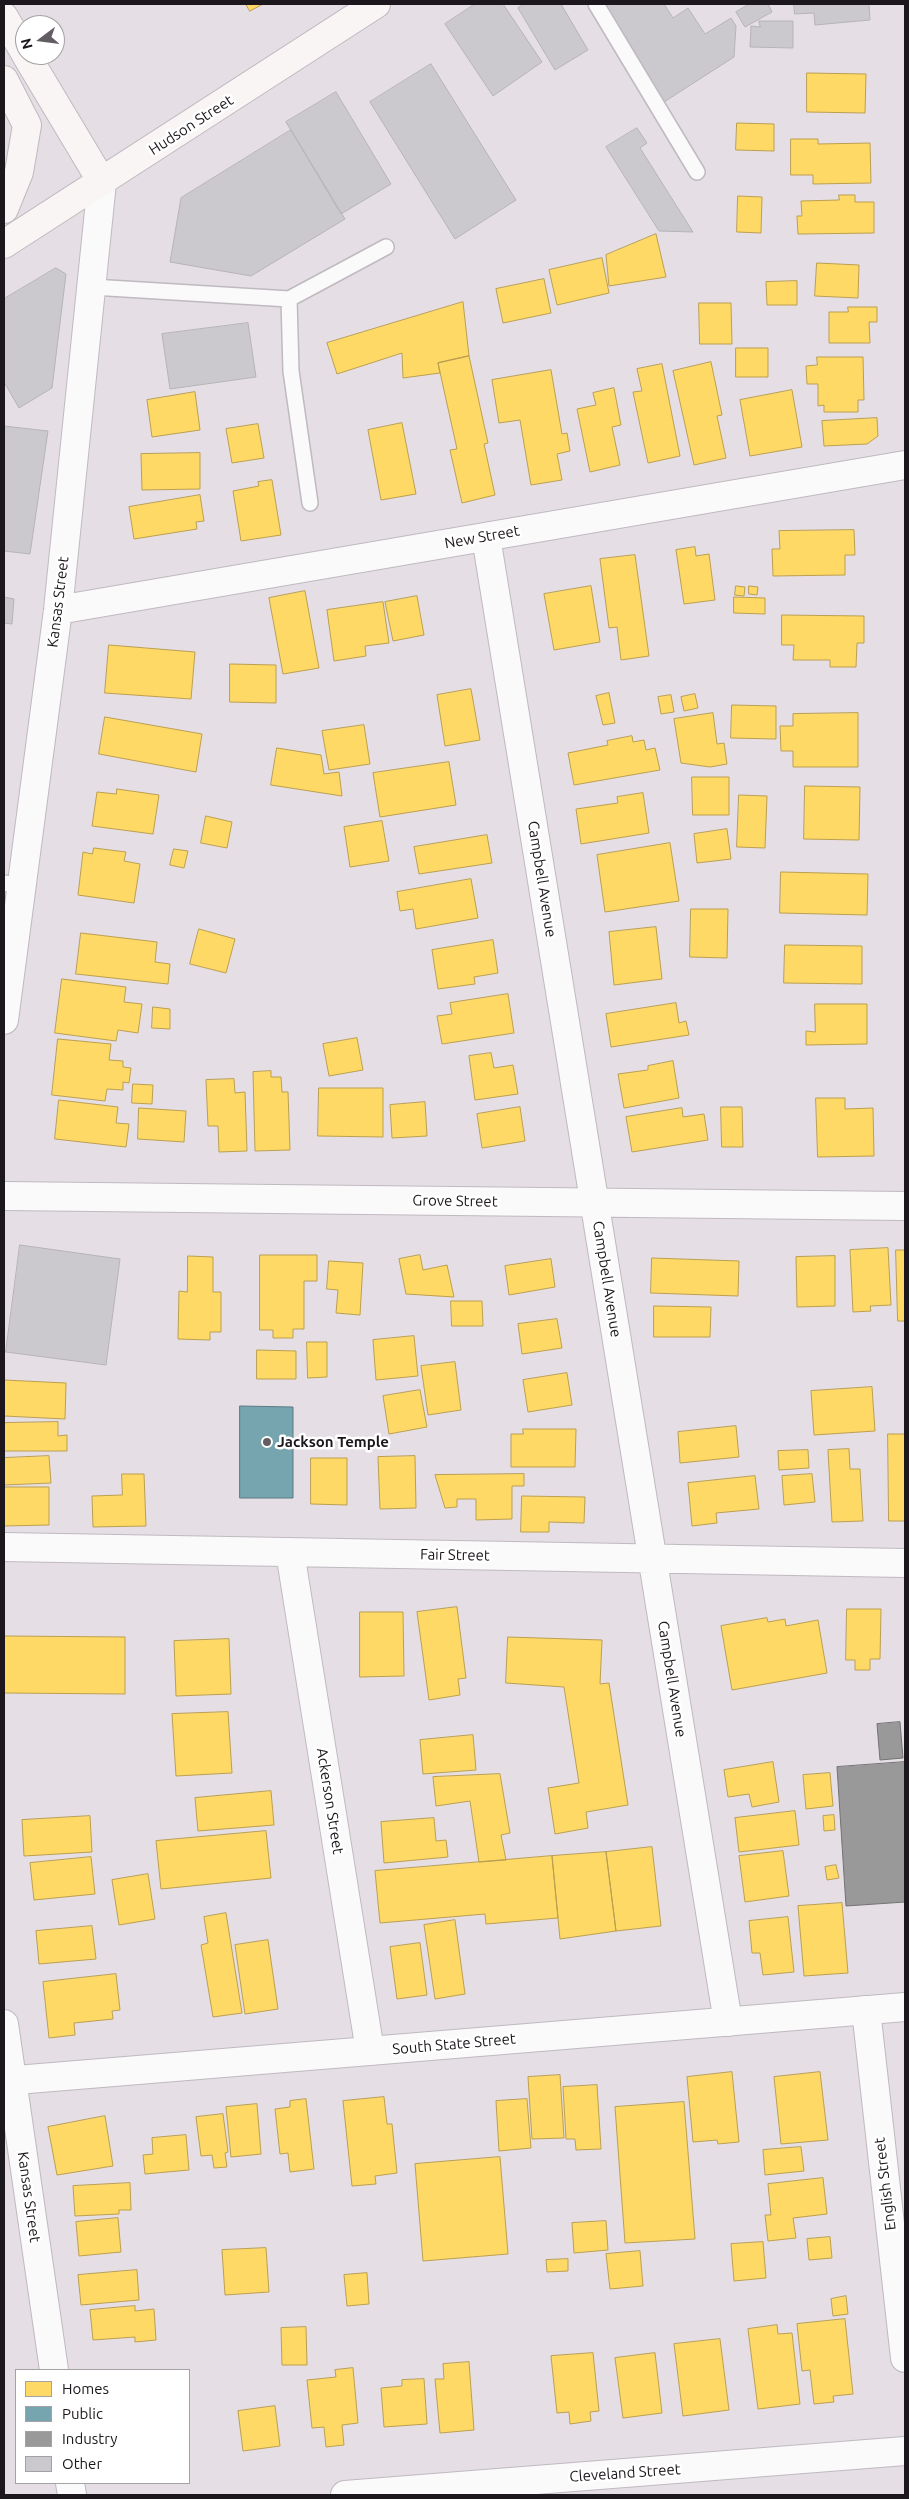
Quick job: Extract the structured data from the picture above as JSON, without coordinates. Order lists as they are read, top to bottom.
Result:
{
  "streets": {
    "main road": ["Hudson Street"],
    "street": [
      "New Street",
      "Kansas Street",
      "Campbell Avenue",
      "Grove Street",
      "Fair Street",
      "Ackerson Street",
      "South State Street",
      "English Street",
      "Cleveland Street"
    ]
  },
  "crossings": [
    ["Hudson Street", "Kansas Street"],
    ["New Street", "Kansas Street"],
    ["New Street", "Campbell Avenue"],
    ["Kansas Street", "South State Street"],
    ["Campbell Avenue", "Grove Street"],
    ["Campbell Avenue", "Fair Street"],
    ["Campbell Avenue", "South State Street"],
    ["Fair Street", "Ackerson Street"],
    ["Ackerson Street", "South State Street"],
    ["South State Street", "English Street"]
  ],
  "places": ["Jackson Temple"],
  "legend": [
    "Homes",
    "Public",
    "Industry",
    "Other"
  ],
  "north": "left"
}
